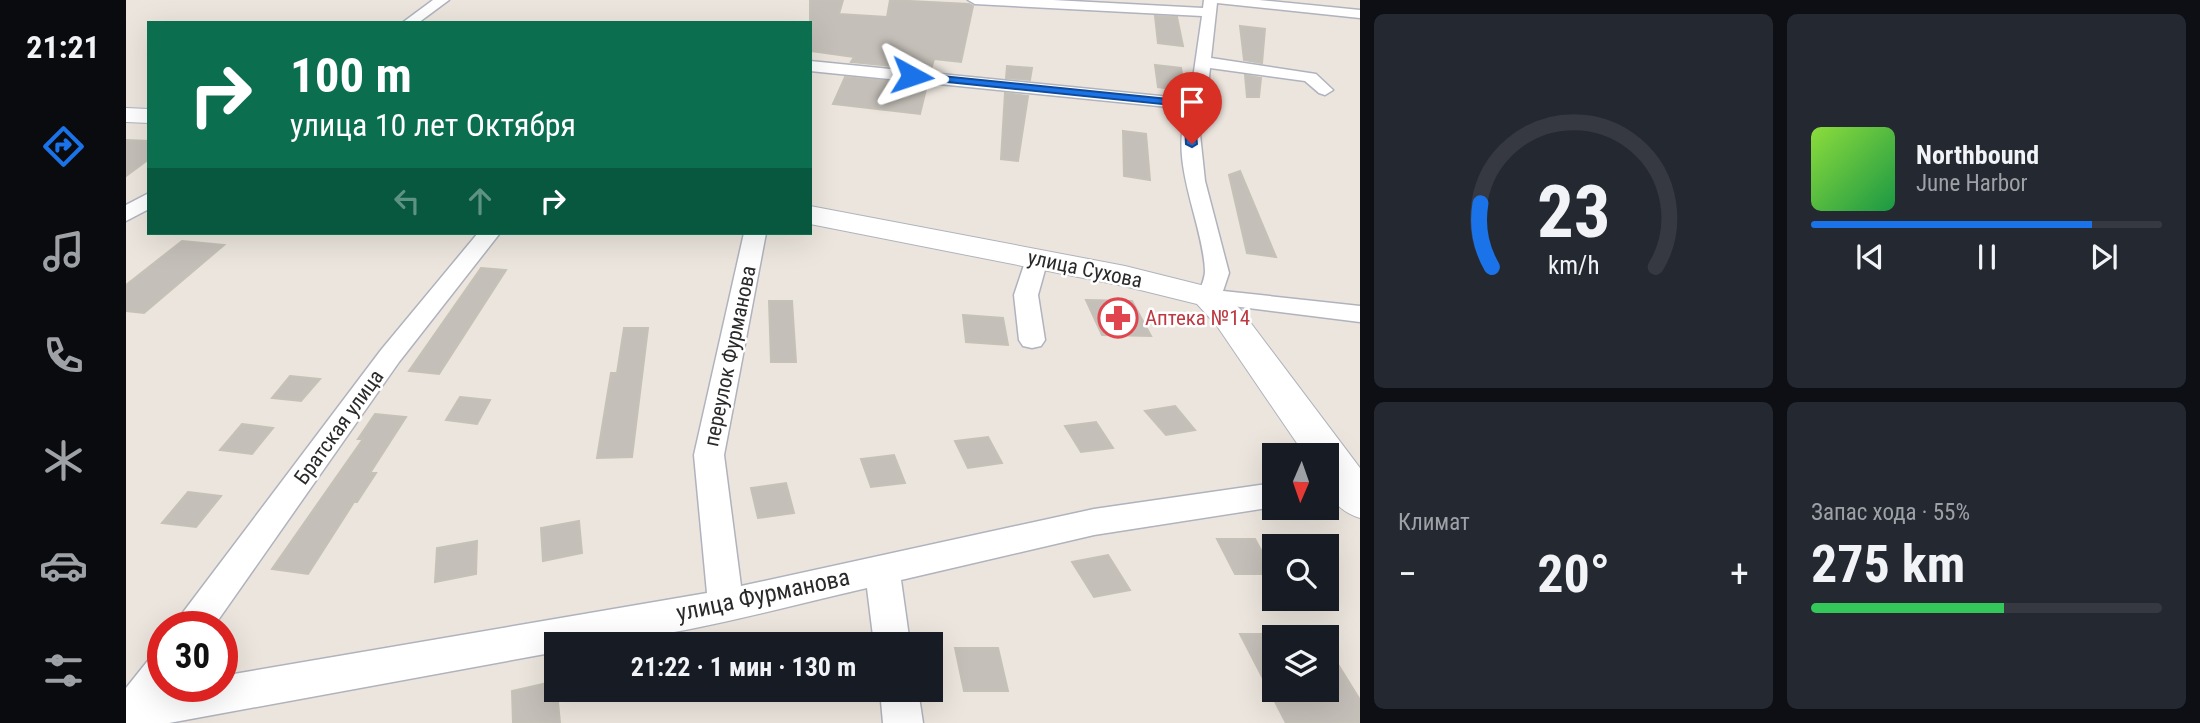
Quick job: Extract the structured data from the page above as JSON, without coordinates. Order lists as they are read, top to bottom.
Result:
{
  "streets": {
    "street": [
      "улица Сухова",
      "переулок Фурманова",
      "Братская улица",
      "улица Фурманова"
    ]
  },
  "crossings": [
    ["переулок Фурманова", "улица Фурманова"]
  ],
  "places": {
    "pharmacy": ["Аптека №14"]
  },
  "north": "bottom",
  "page": {
    "tabs": "21:21",
    "turn": ["100 m", "улица 10 лет Октября"],
    "song": ["Northbound", "June Harbor"],
    "tile": [
      "Климат",
      ["Запас хода · 55%", "275 km"]
    ],
    "heat": ["−", "20°", "+"],
    "limit": "30",
    "trip": "21:22 · 1 мин · 130 m",
    "gauge": ["23", "km/h"]
  }
}
